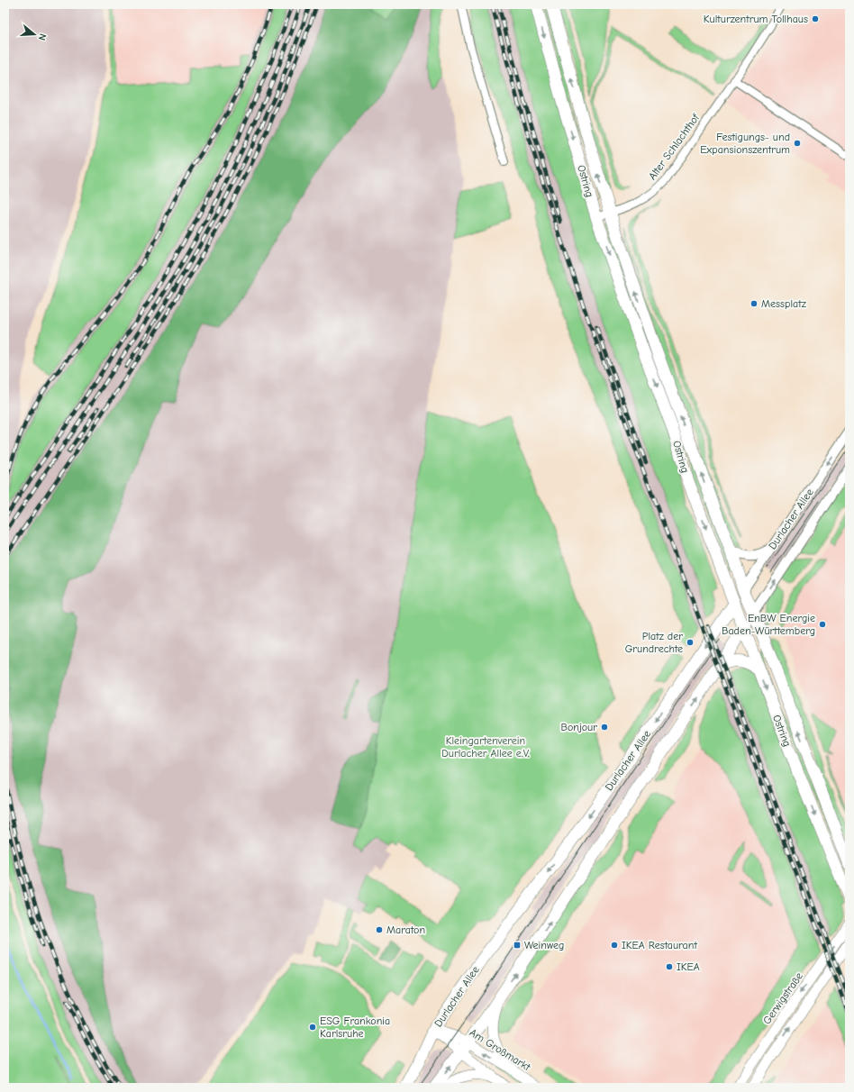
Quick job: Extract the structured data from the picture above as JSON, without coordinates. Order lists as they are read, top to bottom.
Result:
{
  "streets": {
    "main road": [
      "Ostring",
      "Durlacher Allee",
      "Gerwigstraße",
      "Am Großmarkt"
    ],
    "street": ["Alter Schlachthof"]
  },
  "crossings": [
    ["Alter Schlachthof", "Ostring"],
    ["Ostring", "Durlacher Allee"],
    ["Durlacher Allee", "Am Großmarkt"]
  ],
  "parks": ["Kleingartenverein Durlacher Allee e.V."],
  "places": {
    "other": [
      "Kulturzentrum Tollhaus",
      "Festigungs- und Expansionszentrum",
      "Messplatz",
      "EnBW Energie Baden-Württemberg",
      "Platz der Grundrechte",
      "Bonjour",
      "Maraton",
      "IKEA Restaurant",
      "IKEA",
      "ESG Frankonia Karlsruhe"
    ],
    "transit": ["Weinweg"]
  },
  "north": "right"
}
